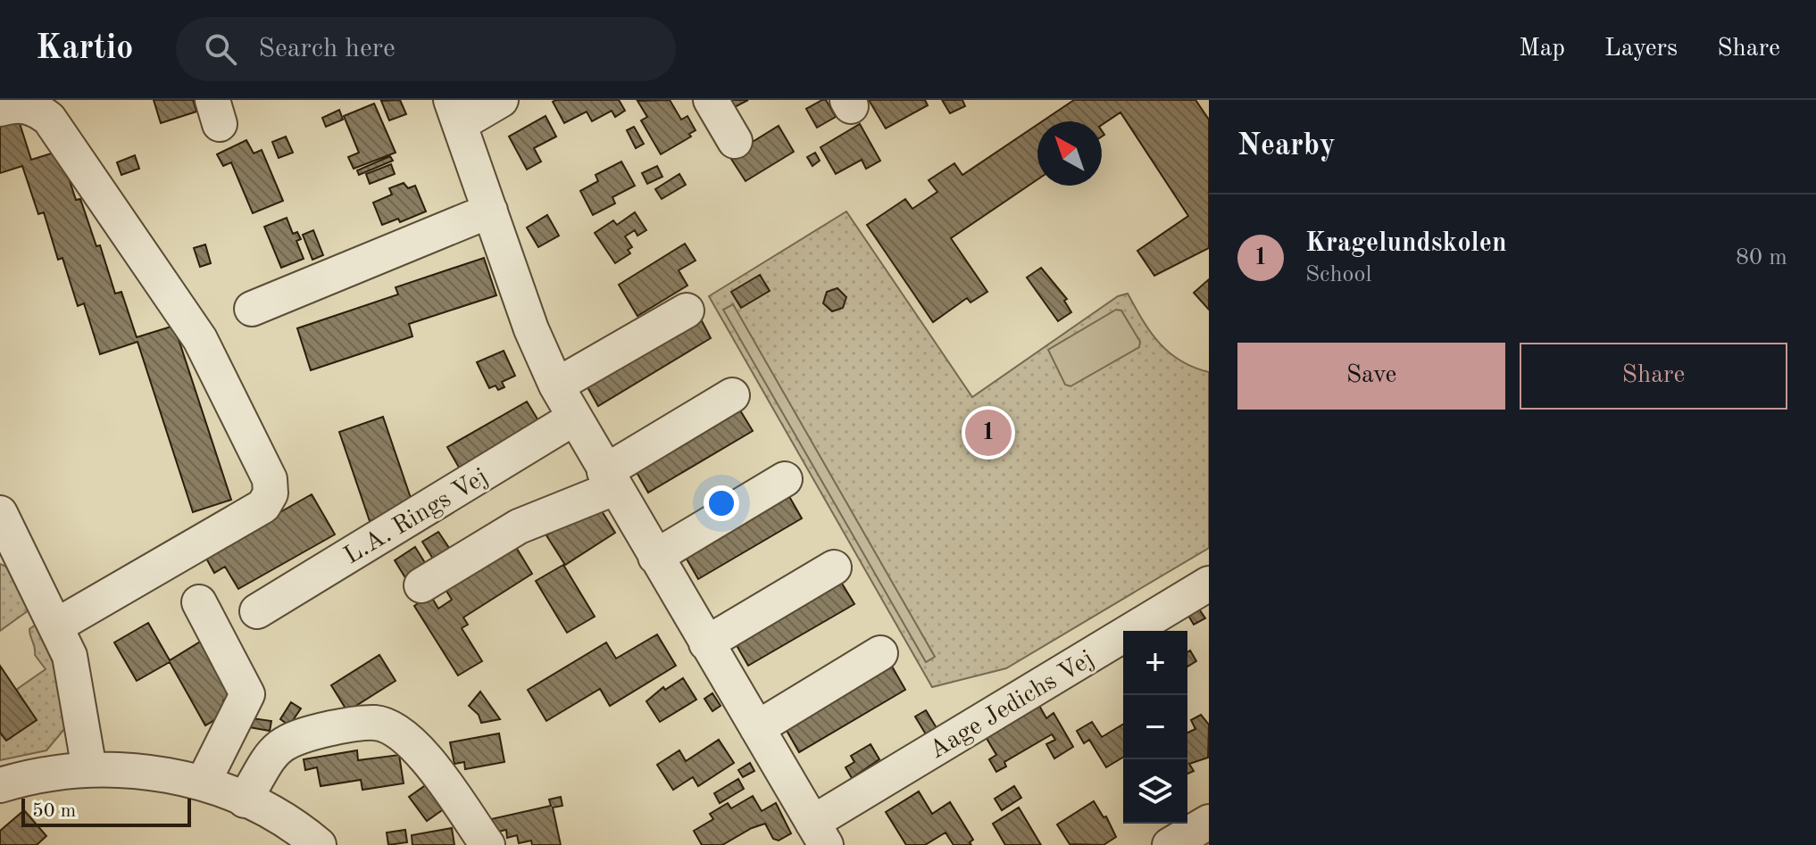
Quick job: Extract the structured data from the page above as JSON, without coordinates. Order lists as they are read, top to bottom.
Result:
{
  "streets": {
    "street": ["L.A. Rings Vej", "Aage Jedichs Vej"]
  },
  "scale_bar": "50 m",
  "north": "top left",
  "page": {
    "header": "Kartio",
    "search": "Search here",
    "nav": ["Map", "Layers", "Share"],
    "heading": "Nearby",
    "list": [
      {
        "mark": "1",
        "name": "Kragelundskolen",
        "note": "School",
        "value": "80 m"
      }
    ],
    "buttons": ["Save", "Share"],
    "pins": "1",
    "map_buttons": ["+", "−"],
    "scale": "50 m"
  }
}
